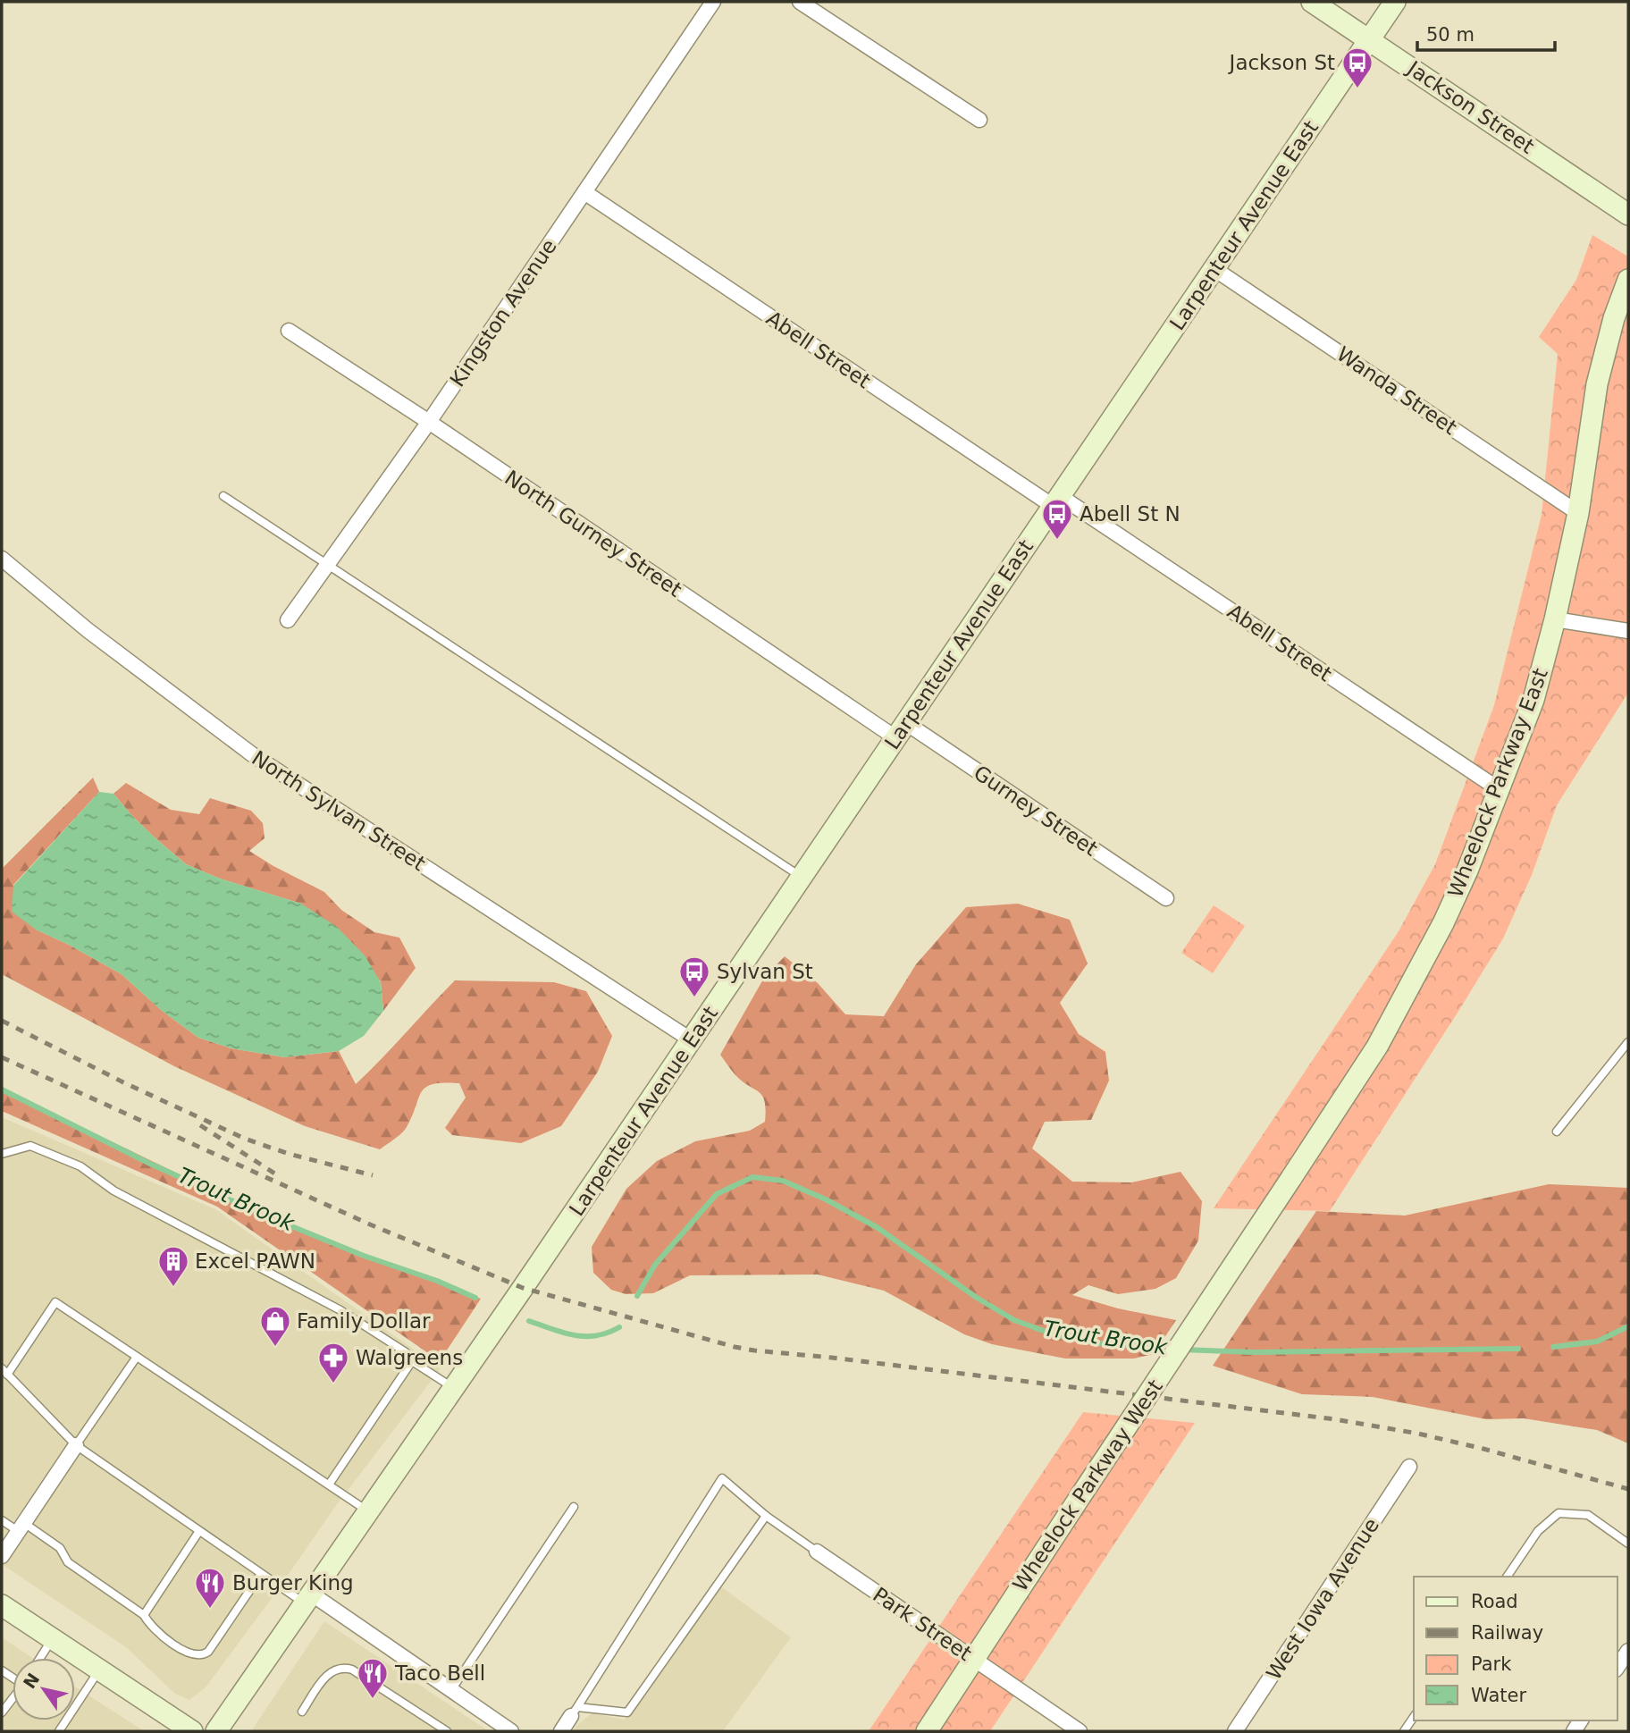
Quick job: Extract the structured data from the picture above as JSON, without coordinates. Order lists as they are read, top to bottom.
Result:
{
  "streets": {
    "main road": [
      "Jackson Street",
      "Larpenteur Avenue East",
      "Wheelock Parkway East",
      "Wheelock Parkway West"
    ],
    "street": [
      "Kingston Avenue",
      "Abell Street",
      "Wanda Street",
      "North Gurney Street",
      "North Sylvan Street",
      "Gurney Street",
      "West Iowa Avenue",
      "Park Street"
    ]
  },
  "crossings": [
    ["Jackson Street", "Larpenteur Avenue East"],
    ["Larpenteur Avenue East", "Abell Street"],
    ["Larpenteur Avenue East", "Wanda Street"],
    ["Larpenteur Avenue East", "North Gurney Street"],
    ["Larpenteur Avenue East", "North Sylvan Street"],
    ["Larpenteur Avenue East", "Gurney Street"],
    ["Kingston Avenue", "Abell Street"],
    ["Kingston Avenue", "North Gurney Street"],
    ["Abell Street", "Wheelock Parkway East"],
    ["Wanda Street", "Wheelock Parkway East"],
    ["North Gurney Street", "Gurney Street"],
    ["Wheelock Parkway East", "Wheelock Parkway West"],
    ["Wheelock Parkway West", "Park Street"]
  ],
  "water": ["Trout Brook"],
  "places": {
    "bus stop": ["Jackson St", "Abell St N", "Sylvan St"],
    "building": ["Excel PAWN"],
    "shop": ["Family Dollar"],
    "pharmacy": ["Walgreens"],
    "restaurant": ["Burger King", "Taco Bell"]
  },
  "legend": [
    "Road",
    "Railway",
    "Park",
    "Water"
  ],
  "scale_bar": "50 m",
  "north": "top left"
}
